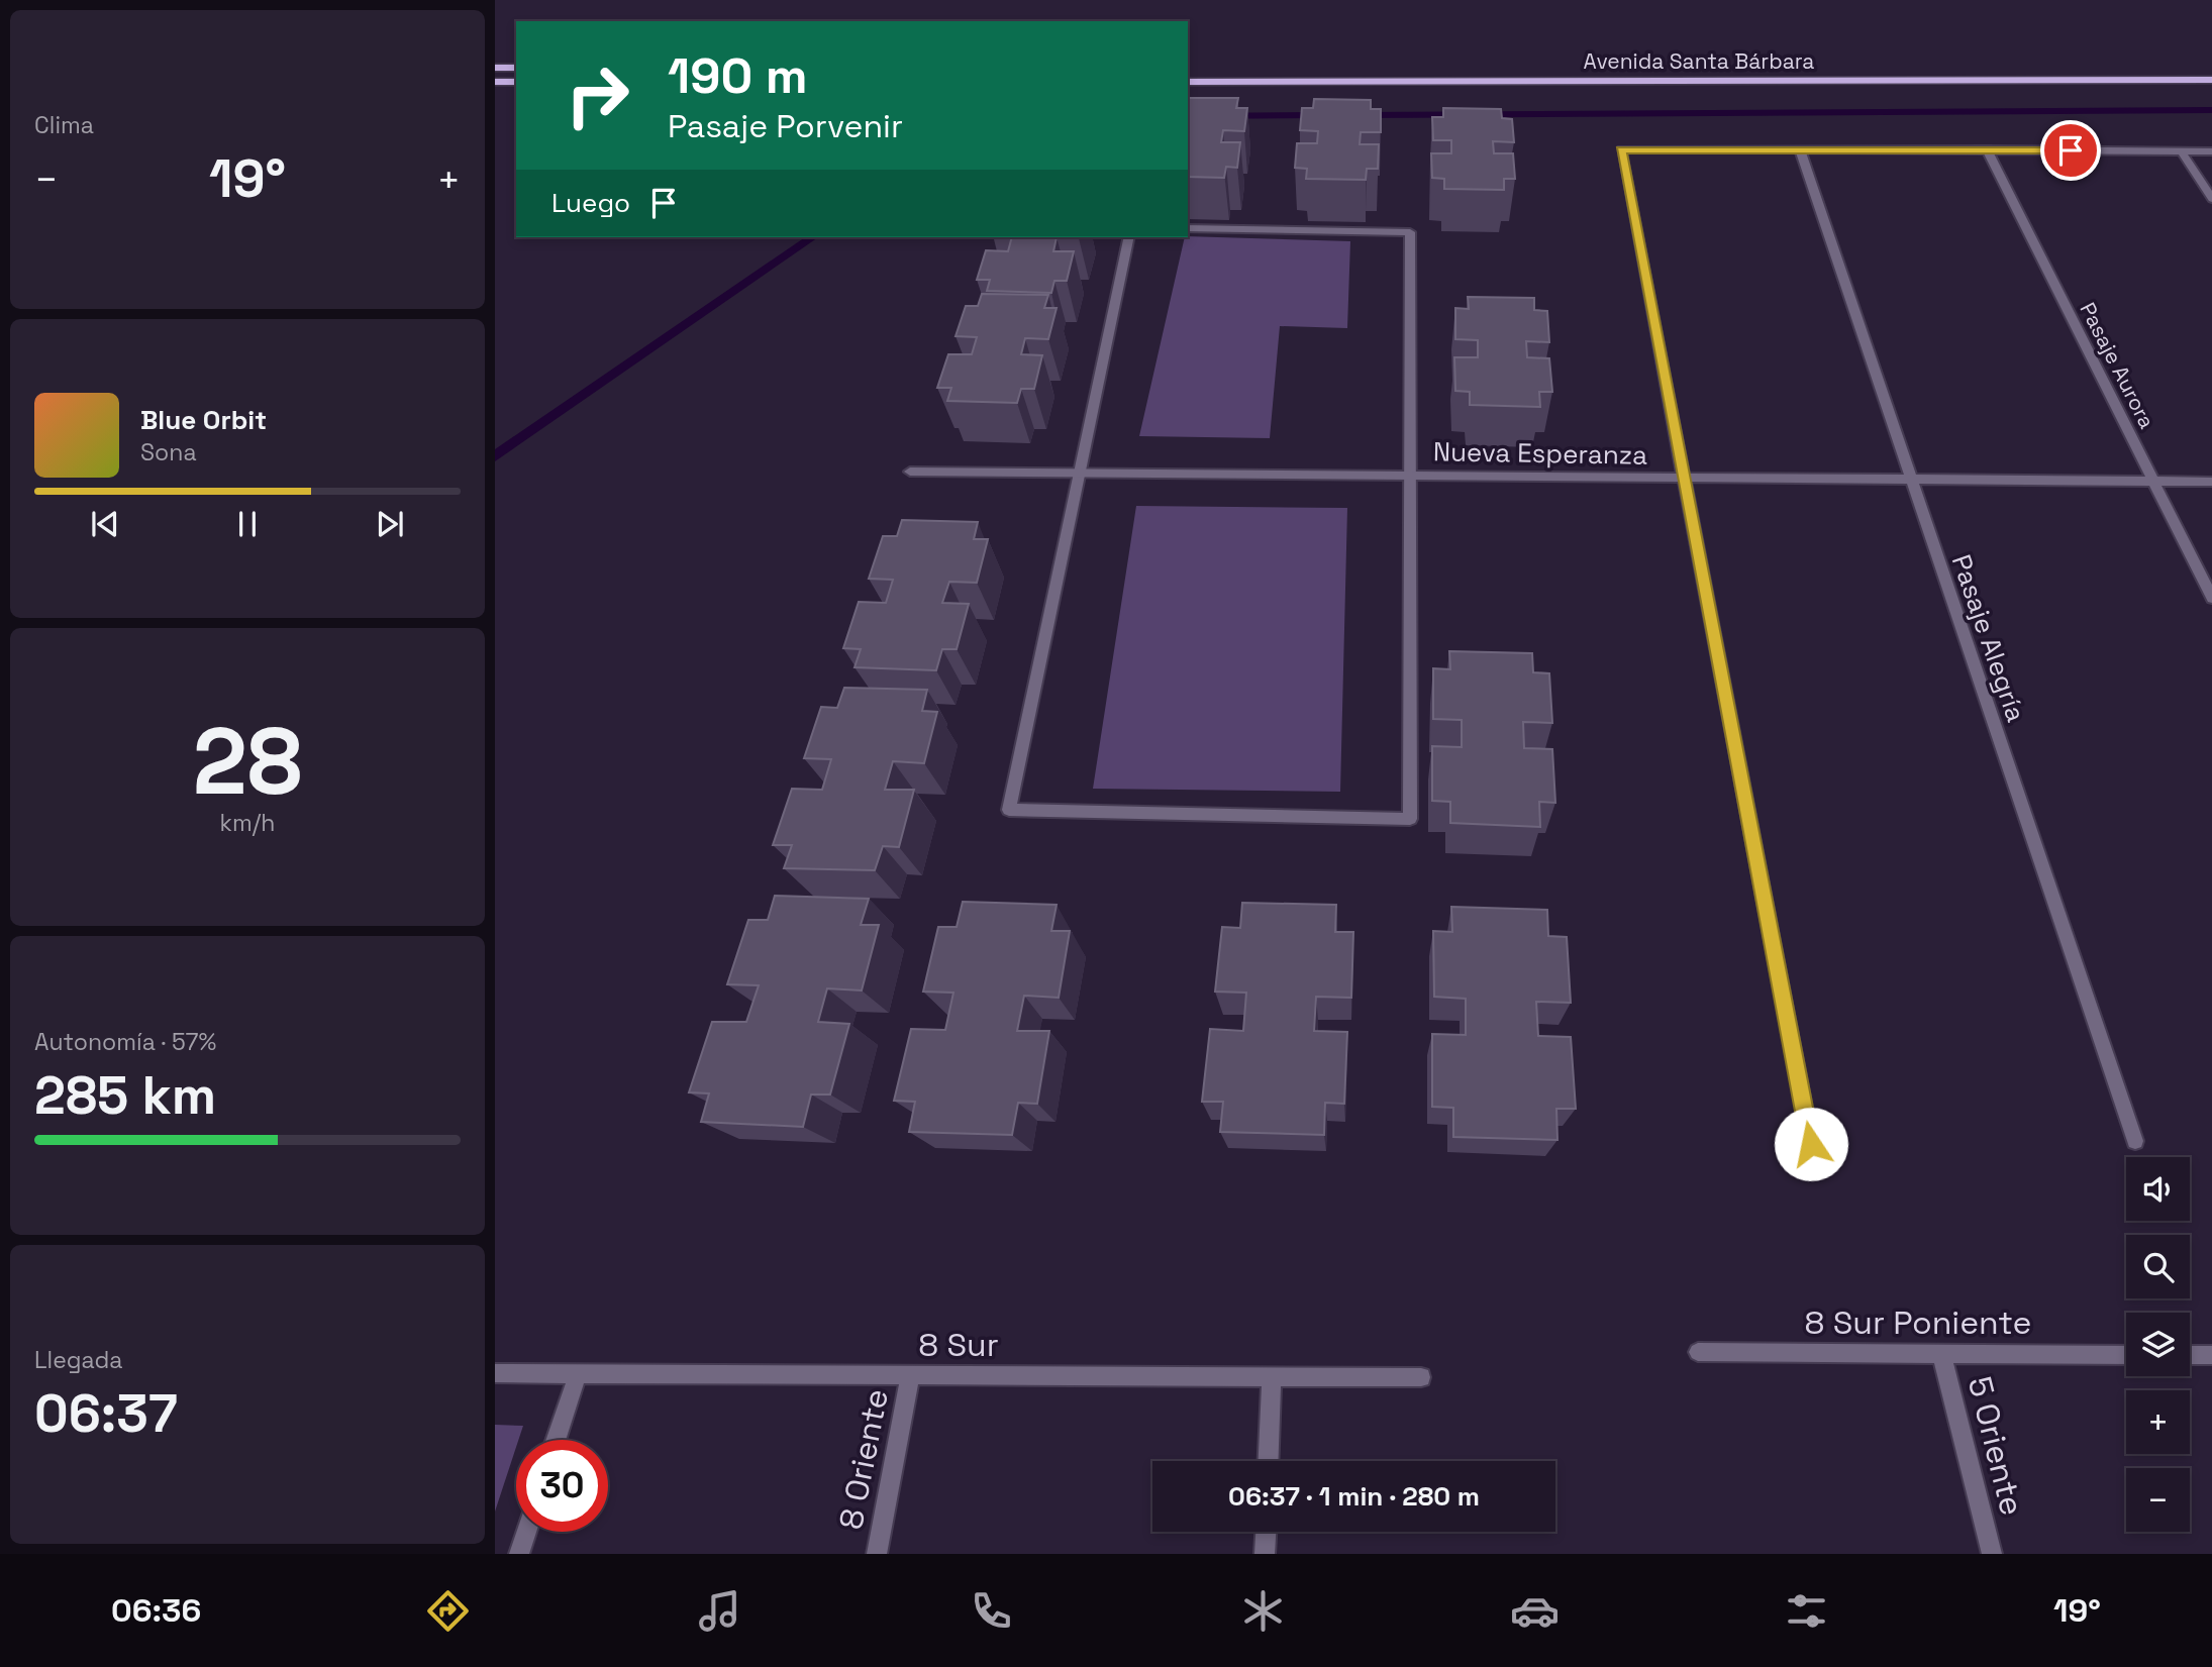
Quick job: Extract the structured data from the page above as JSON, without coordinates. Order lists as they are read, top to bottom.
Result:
{
  "streets": {
    "main road": ["Avenida Santa Bárbara"],
    "street": [
      "Pasaje Aurora",
      "Nueva Esperanza",
      "Pasaje Alegría",
      "8 Sur Poniente",
      "8 Sur",
      "5 Oriente",
      "8 Oriente"
    ]
  },
  "crossings": [
    ["Pasaje Aurora", "Nueva Esperanza"],
    ["Nueva Esperanza", "Pasaje Alegría"],
    ["8 Sur Poniente", "5 Oriente"],
    ["8 Sur", "8 Oriente"]
  ],
  "page": {
    "tile": [
      "Clima",
      ["28", "km/h"],
      ["Autonomía · 57%", "285 km"],
      ["Llegada", "06:37"]
    ],
    "turn": ["190 m", "Pasaje Porvenir"],
    "heat": ["−", "19°", "+"],
    "then": "Luego",
    "song": ["Blue Orbit", "Sona"],
    "map_buttons": ["+", "−"],
    "limit": "30",
    "trip": "06:37 · 1 min · 280 m",
    "tabs": ["06:36", "19°"]
  }
}
